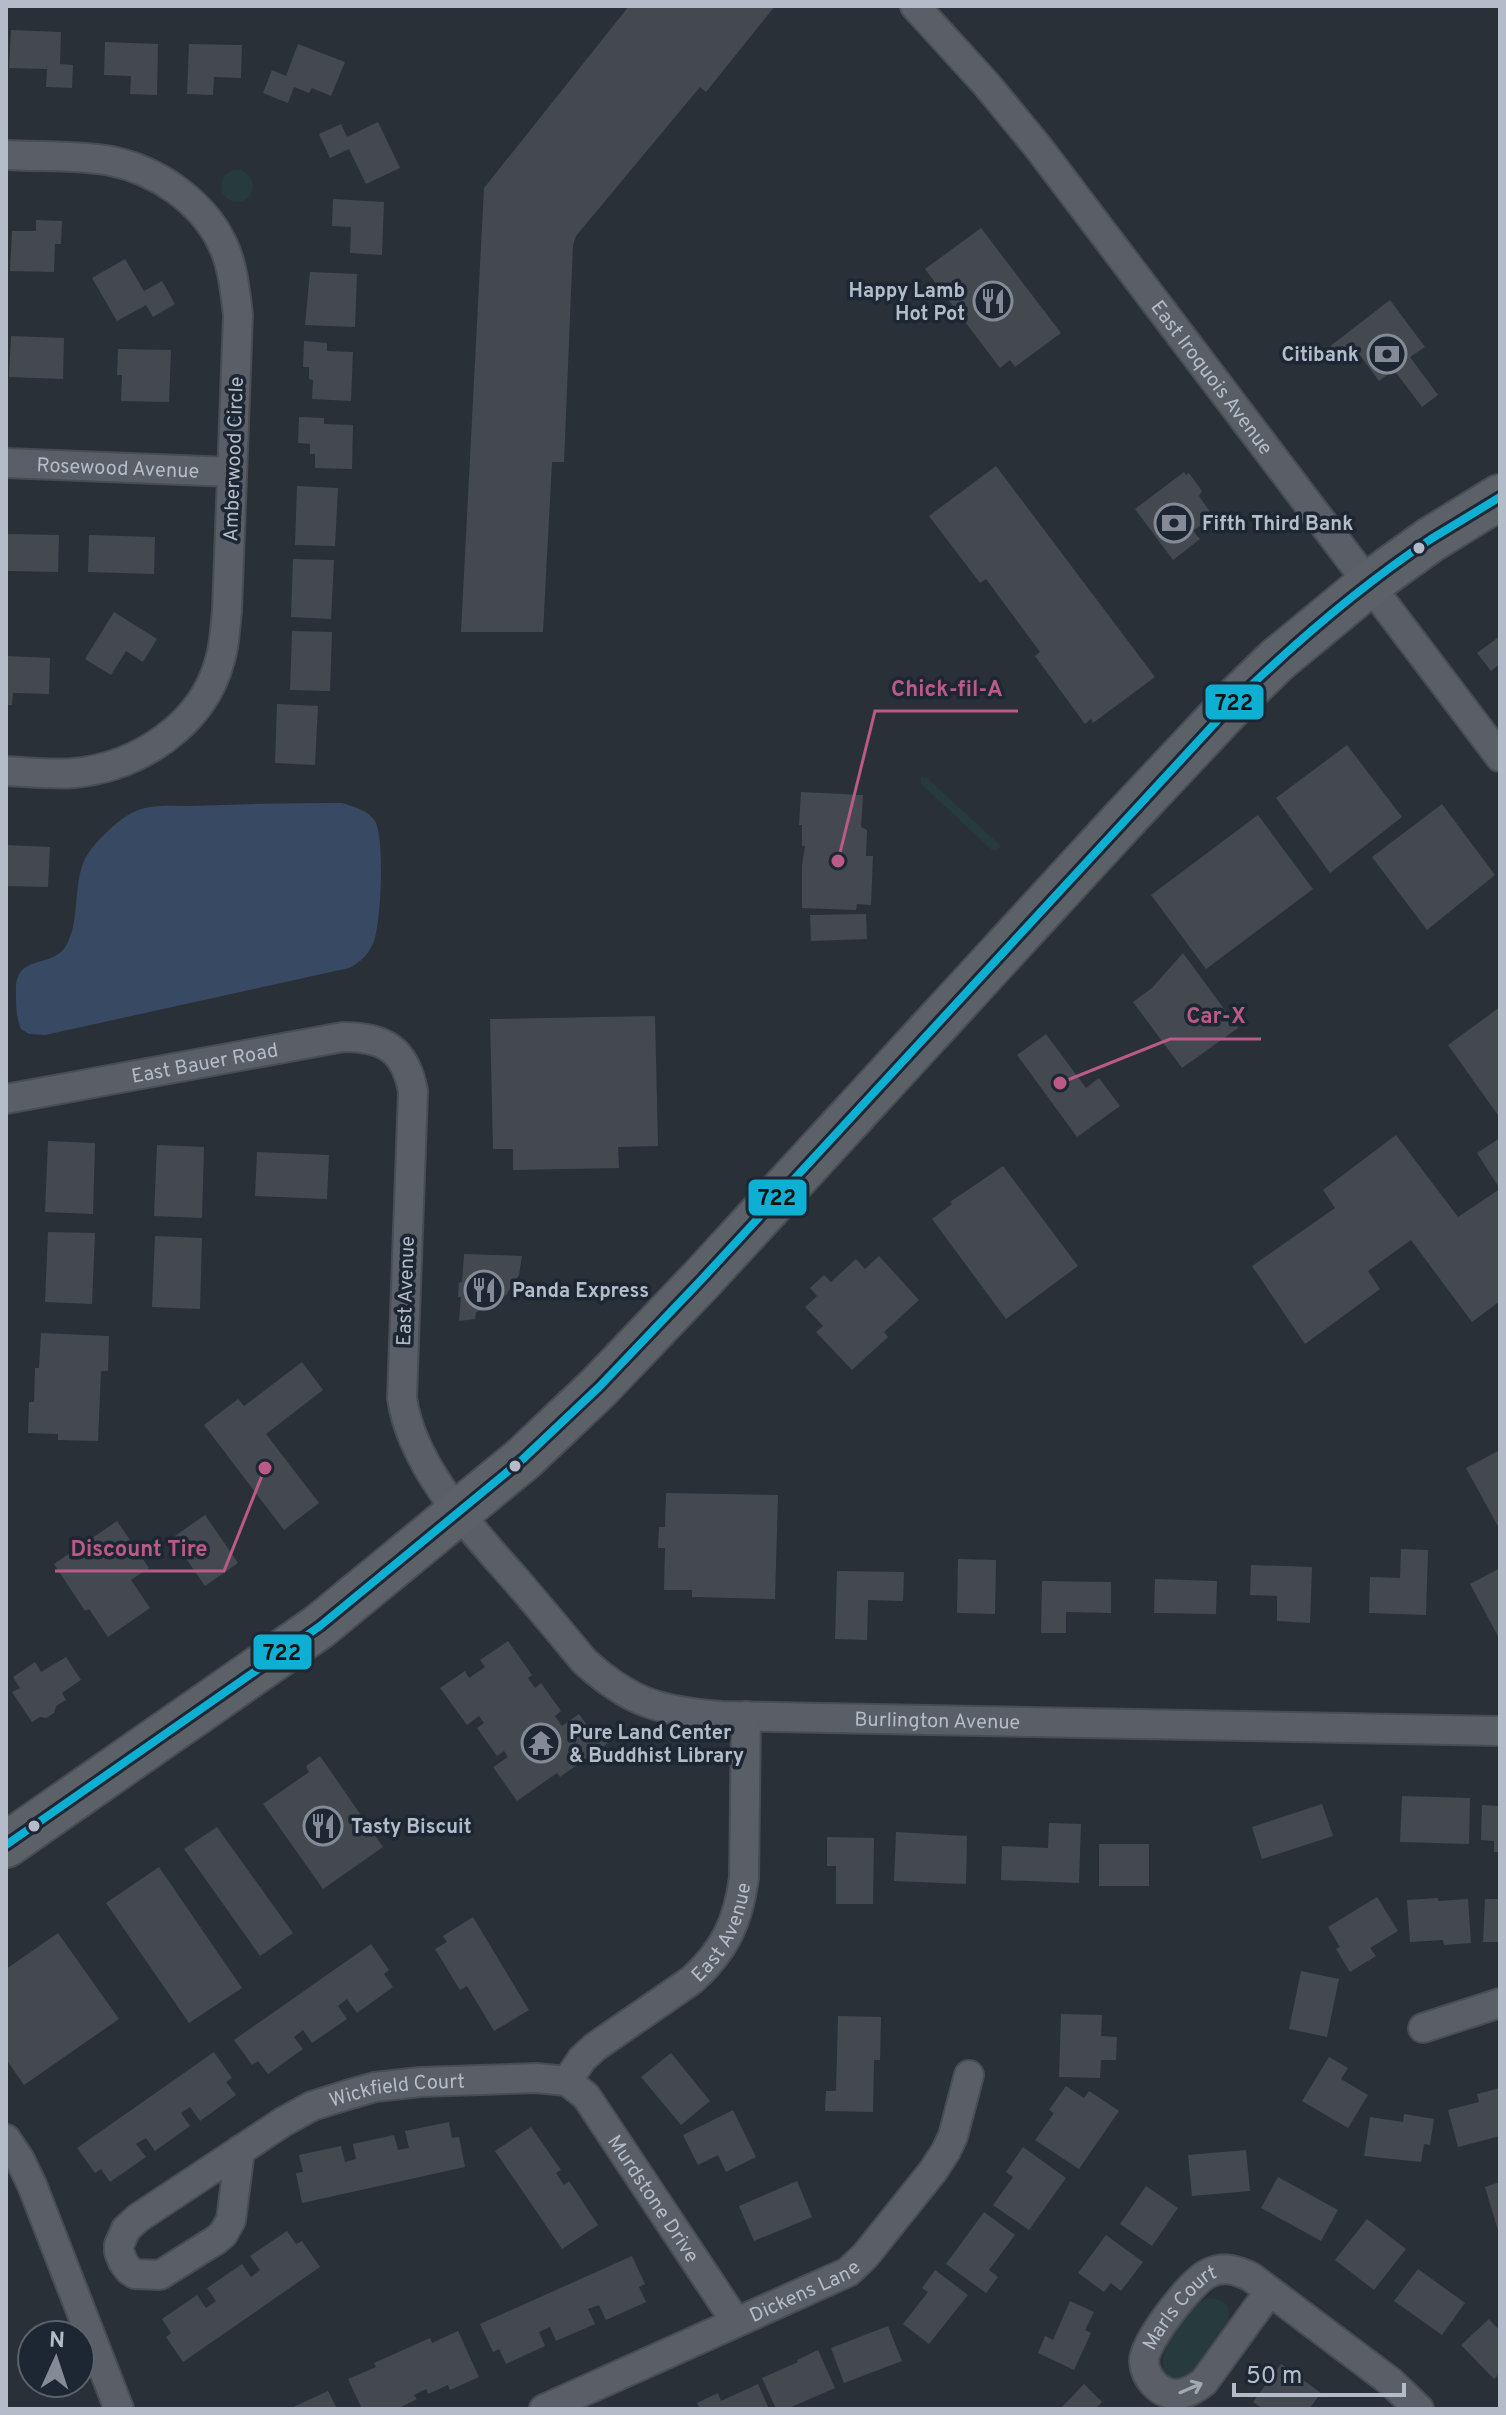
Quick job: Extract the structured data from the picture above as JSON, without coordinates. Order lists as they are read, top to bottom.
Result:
{
  "streets": {
    "street": [
      "East Iroquois Avenue",
      "Amberwood Circle",
      "Rosewood Avenue",
      "East Bauer Road",
      "East Avenue",
      "Burlington Avenue",
      "Wickfield Court",
      "Murdstone Drive",
      "Dickens Lane",
      "Marls Court"
    ]
  },
  "crossings": [
    ["Amberwood Circle", "Rosewood Avenue"],
    ["East Bauer Road", "East Avenue"],
    ["East Avenue", "Burlington Avenue"],
    ["East Avenue", "Wickfield Court"],
    ["East Avenue", "Murdstone Drive"],
    ["Wickfield Court", "Murdstone Drive"],
    ["Murdstone Drive", "Dickens Lane"]
  ],
  "places": {
    "restaurant": ["Happy Lamb Hot Pot", "Panda Express", "Tasty Biscuit"],
    "bank": ["Citibank", "Fifth Third Bank"],
    "other": ["Chick-fil-A", "Car-X", "Discount Tire"],
    "temple": ["Pure Land Center & Buddhist Library"]
  },
  "lines": ["transit line 722"],
  "scale_bar": "50 m",
  "north": "top"
}
